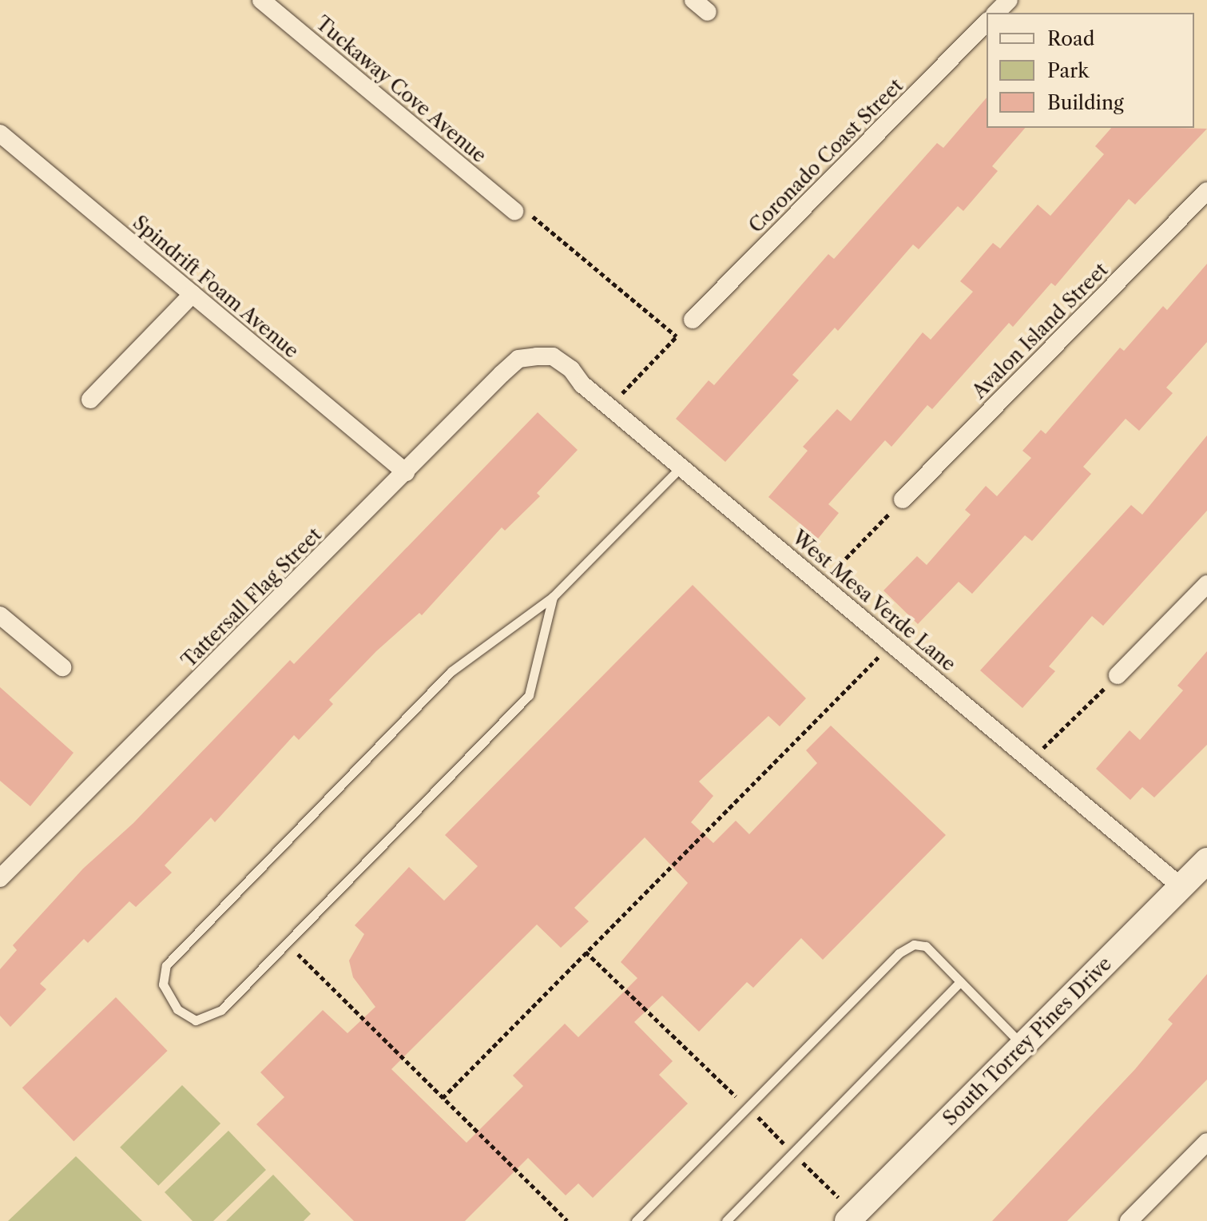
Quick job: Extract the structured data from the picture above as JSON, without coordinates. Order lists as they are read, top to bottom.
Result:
{
  "streets": {
    "street": [
      "Tuckaway Cove Avenue",
      "Coronado Coast Street",
      "Spindrift Foam Avenue",
      "Avalon Island Street",
      "Tattersall Flag Street",
      "West Mesa Verde Lane",
      "South Torrey Pines Drive"
    ]
  },
  "crossings": [
    ["Spindrift Foam Avenue", "Tattersall Flag Street"],
    ["Tattersall Flag Street", "West Mesa Verde Lane"],
    ["West Mesa Verde Lane", "South Torrey Pines Drive"]
  ],
  "legend": ["Road", "Park", "Building"]
}
